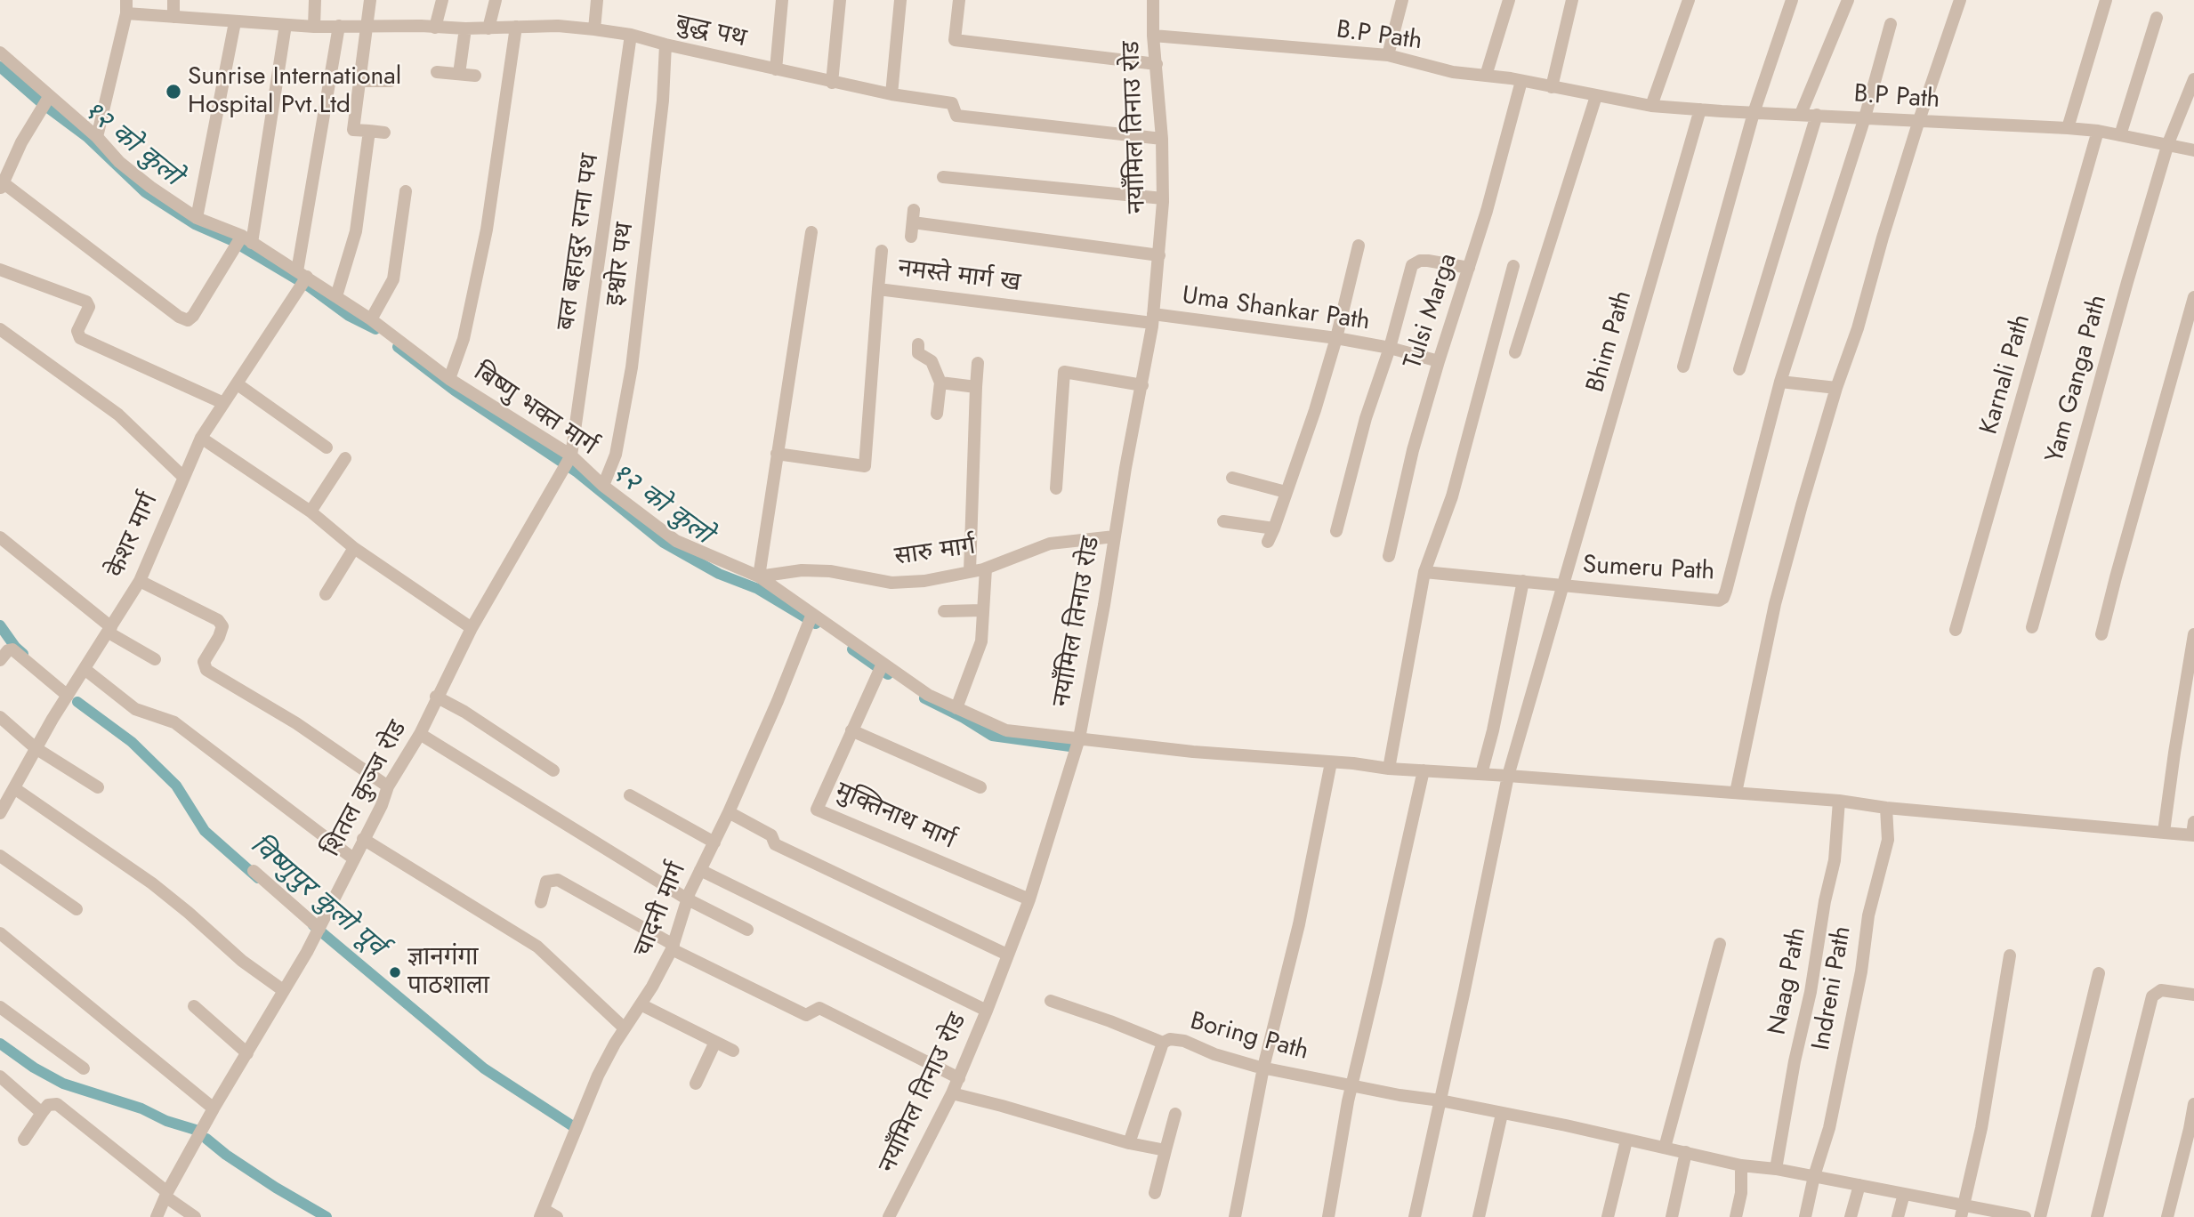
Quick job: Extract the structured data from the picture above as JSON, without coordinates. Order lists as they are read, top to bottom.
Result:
{
  "streets": {
    "street": [
      "बुद्ध पथ",
      "B.P Path",
      "नयाँमिल तिनाउ रोड",
      "बल बहादुर राना पथ",
      "इश्वोर पथ",
      "नमस्ते मार्ग ख",
      "Uma Shankar Path",
      "Tulsi Marga",
      "Bhim Path",
      "Karnali Path",
      "Yam Ganga Path",
      "बिष्णु भक्त मार्ग",
      "केशर मार्ग",
      "सारु मार्ग",
      "Sumeru Path",
      "शितल कुञ्ज रोड",
      "मुक्तिनाथ मार्ग",
      "चादनी मार्ग",
      "Naag Path",
      "Indreni Path",
      "Boring Path"
    ]
  },
  "crossings": [
    ["बुद्ध पथ", "नयाँमिल तिनाउ रोड"],
    ["बुद्ध पथ", "बल बहादुर राना पथ"],
    ["बुद्ध पथ", "इश्वोर पथ"],
    ["B.P Path", "नयाँमिल तिनाउ रोड"],
    ["B.P Path", "Tulsi Marga"],
    ["B.P Path", "Bhim Path"],
    ["B.P Path", "Karnali Path"],
    ["B.P Path", "Yam Ganga Path"],
    ["नयाँमिल तिनाउ रोड", "नमस्ते मार्ग ख"],
    ["नयाँमिल तिनाउ रोड", "Uma Shankar Path"],
    ["नयाँमिल तिनाउ रोड", "बिष्णु भक्त मार्ग"],
    ["नयाँमिल तिनाउ रोड", "सारु मार्ग"],
    ["नयाँमिल तिनाउ रोड", "मुक्तिनाथ मार्ग"],
    ["बल बहादुर राना पथ", "बिष्णु भक्त मार्ग"],
    ["बल बहादुर राना पथ", "शितल कुञ्ज रोड"],
    ["इश्वोर पथ", "बिष्णु भक्त मार्ग"],
    ["नमस्ते मार्ग ख", "Uma Shankar Path"],
    ["Bhim Path", "बिष्णु भक्त मार्ग"],
    ["Bhim Path", "Sumeru Path"],
    ["Bhim Path", "Boring Path"],
    ["बिष्णु भक्त मार्ग", "केशर मार्ग"],
    ["बिष्णु भक्त मार्ग", "सारु मार्ग"],
    ["बिष्णु भक्त मार्ग", "शितल कुञ्ज रोड"],
    ["बिष्णु भक्त मार्ग", "मुक्तिनाथ मार्ग"],
    ["बिष्णु भक्त मार्ग", "चादनी मार्ग"],
    ["बिष्णु भक्त मार्ग", "Naag Path"],
    ["बिष्णु भक्त मार्ग", "Indreni Path"],
    ["Naag Path", "Boring Path"],
    ["Indreni Path", "Boring Path"]
  ],
  "water": ["१२ को कुलो", "विष्णुपुर कुलो पूर्व"],
  "places": ["Sunrise International Hospital Pvt.Ltd", "ज्ञानगंगा पाठशाला"]
}
